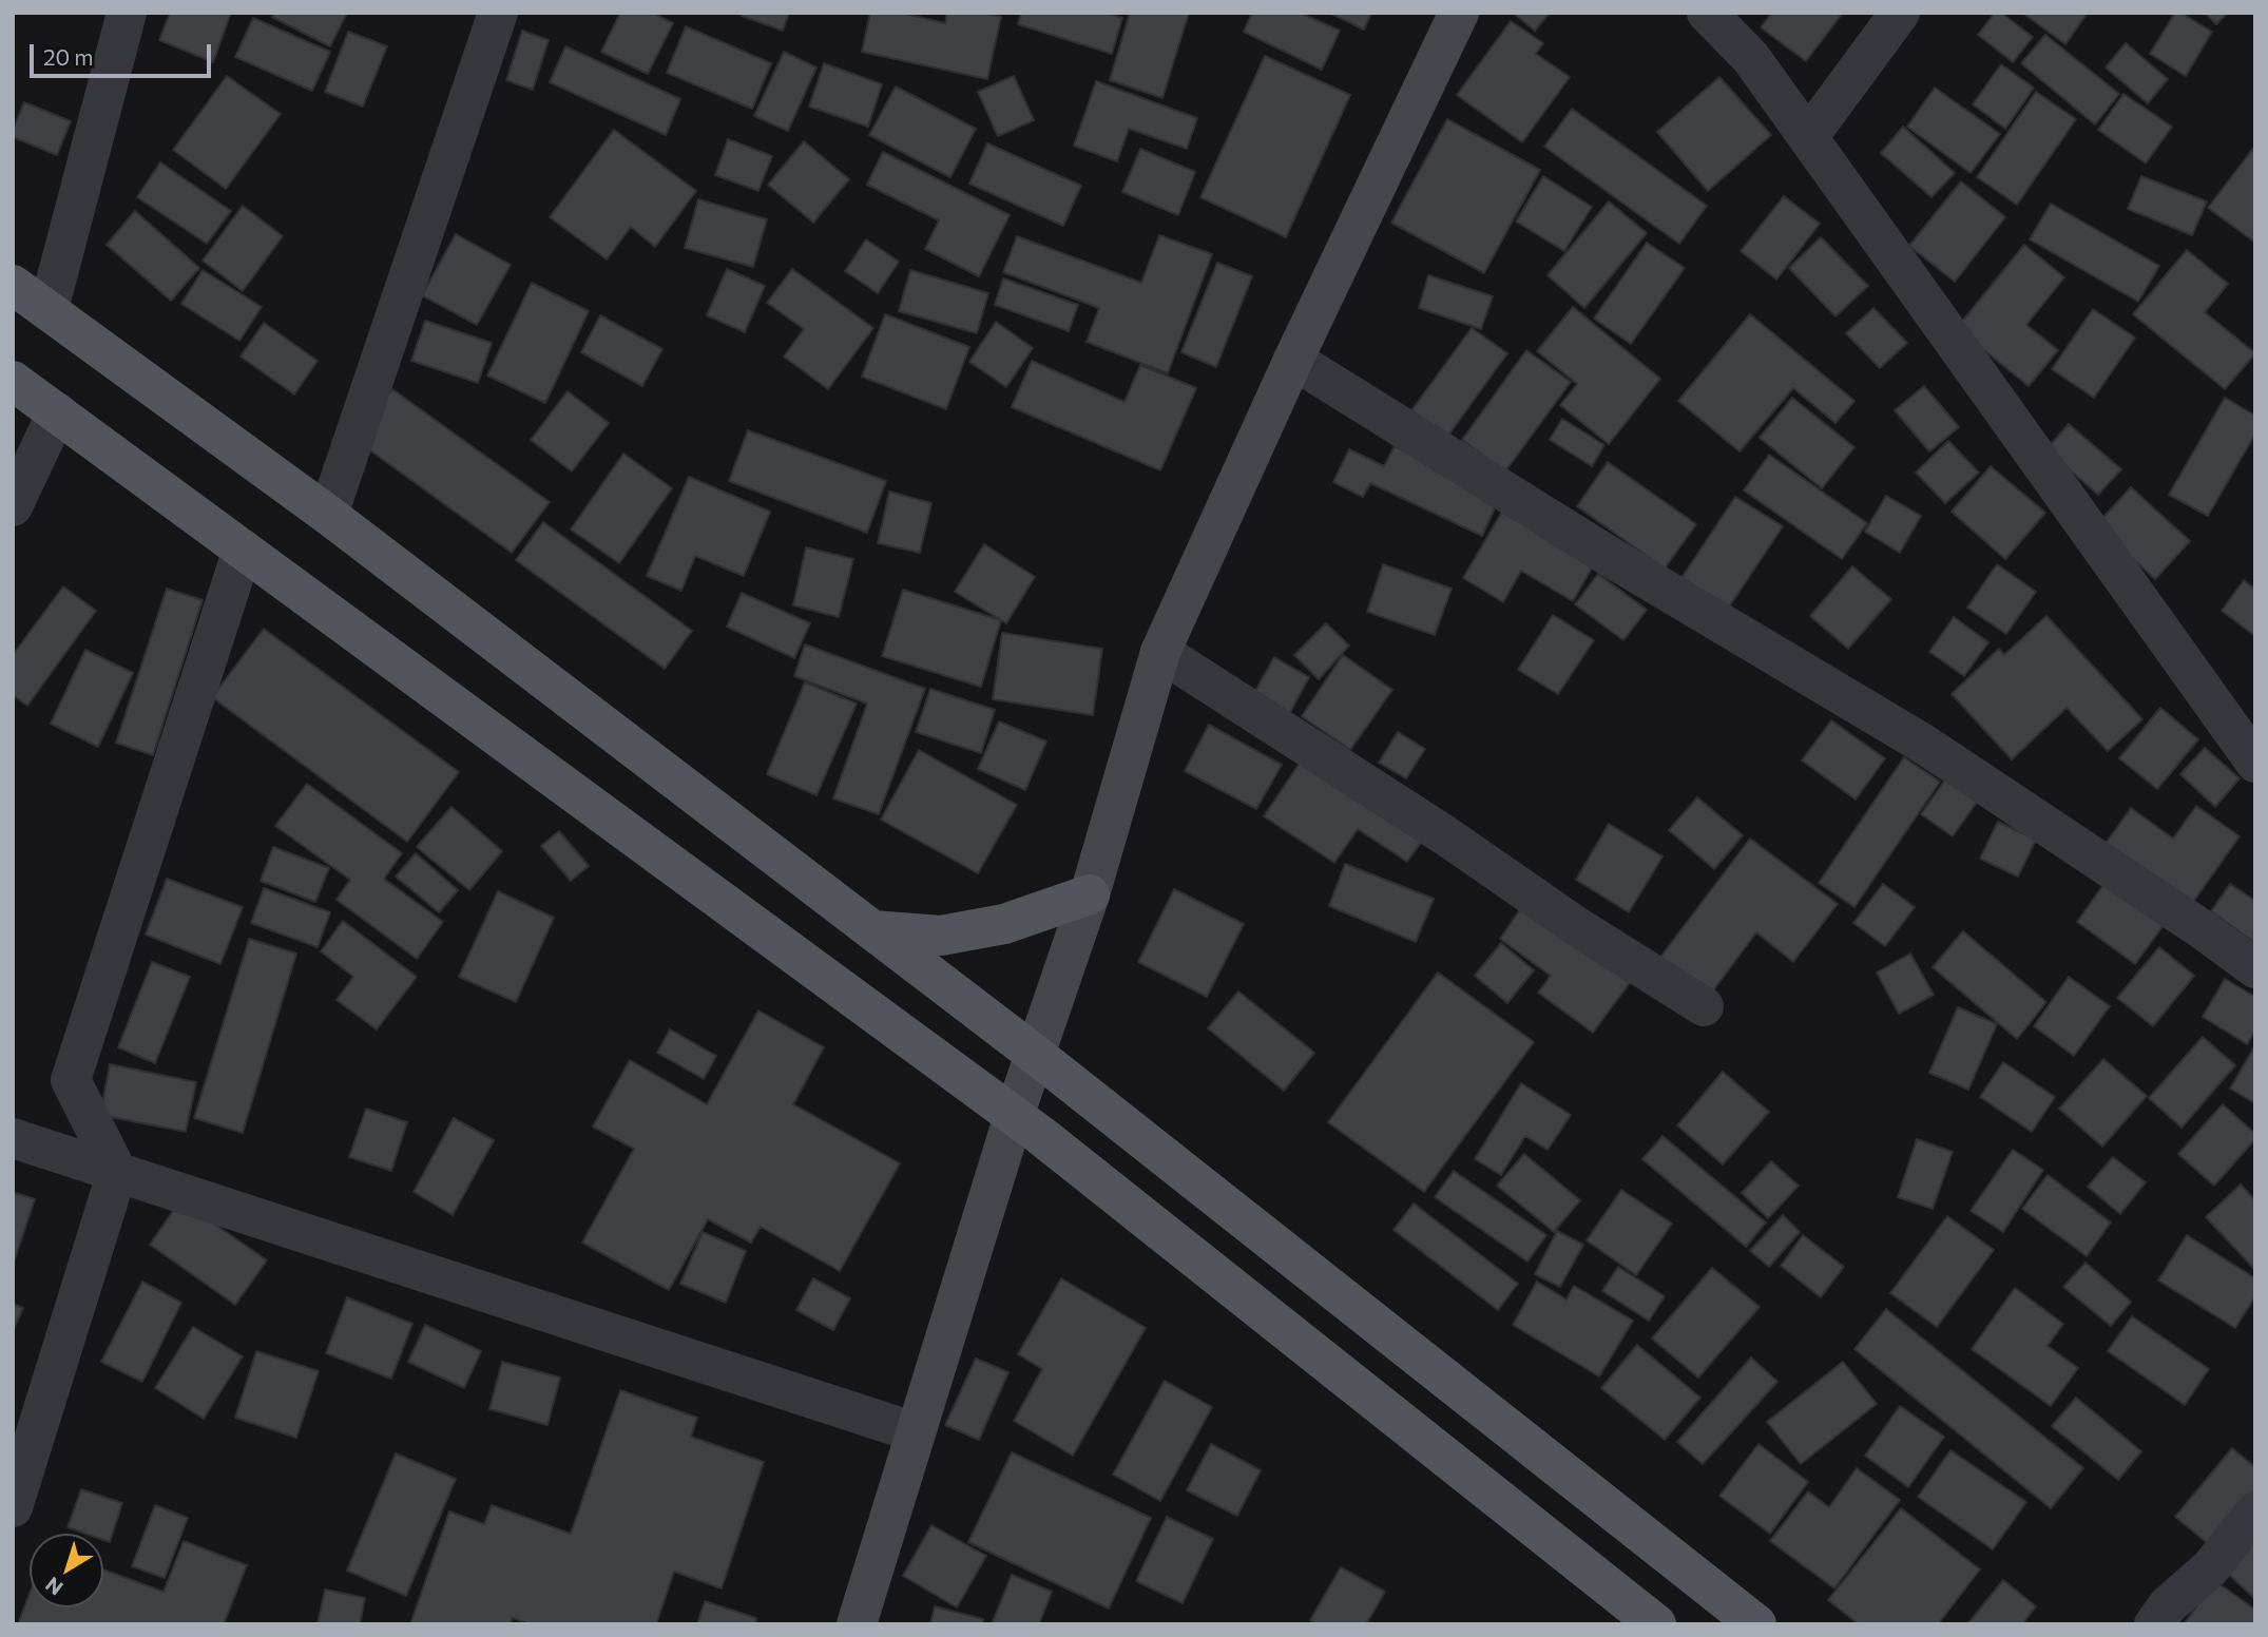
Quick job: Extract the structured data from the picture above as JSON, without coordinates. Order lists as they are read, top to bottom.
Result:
{
  "scale_bar": "20 m",
  "north": "bottom left"
}
